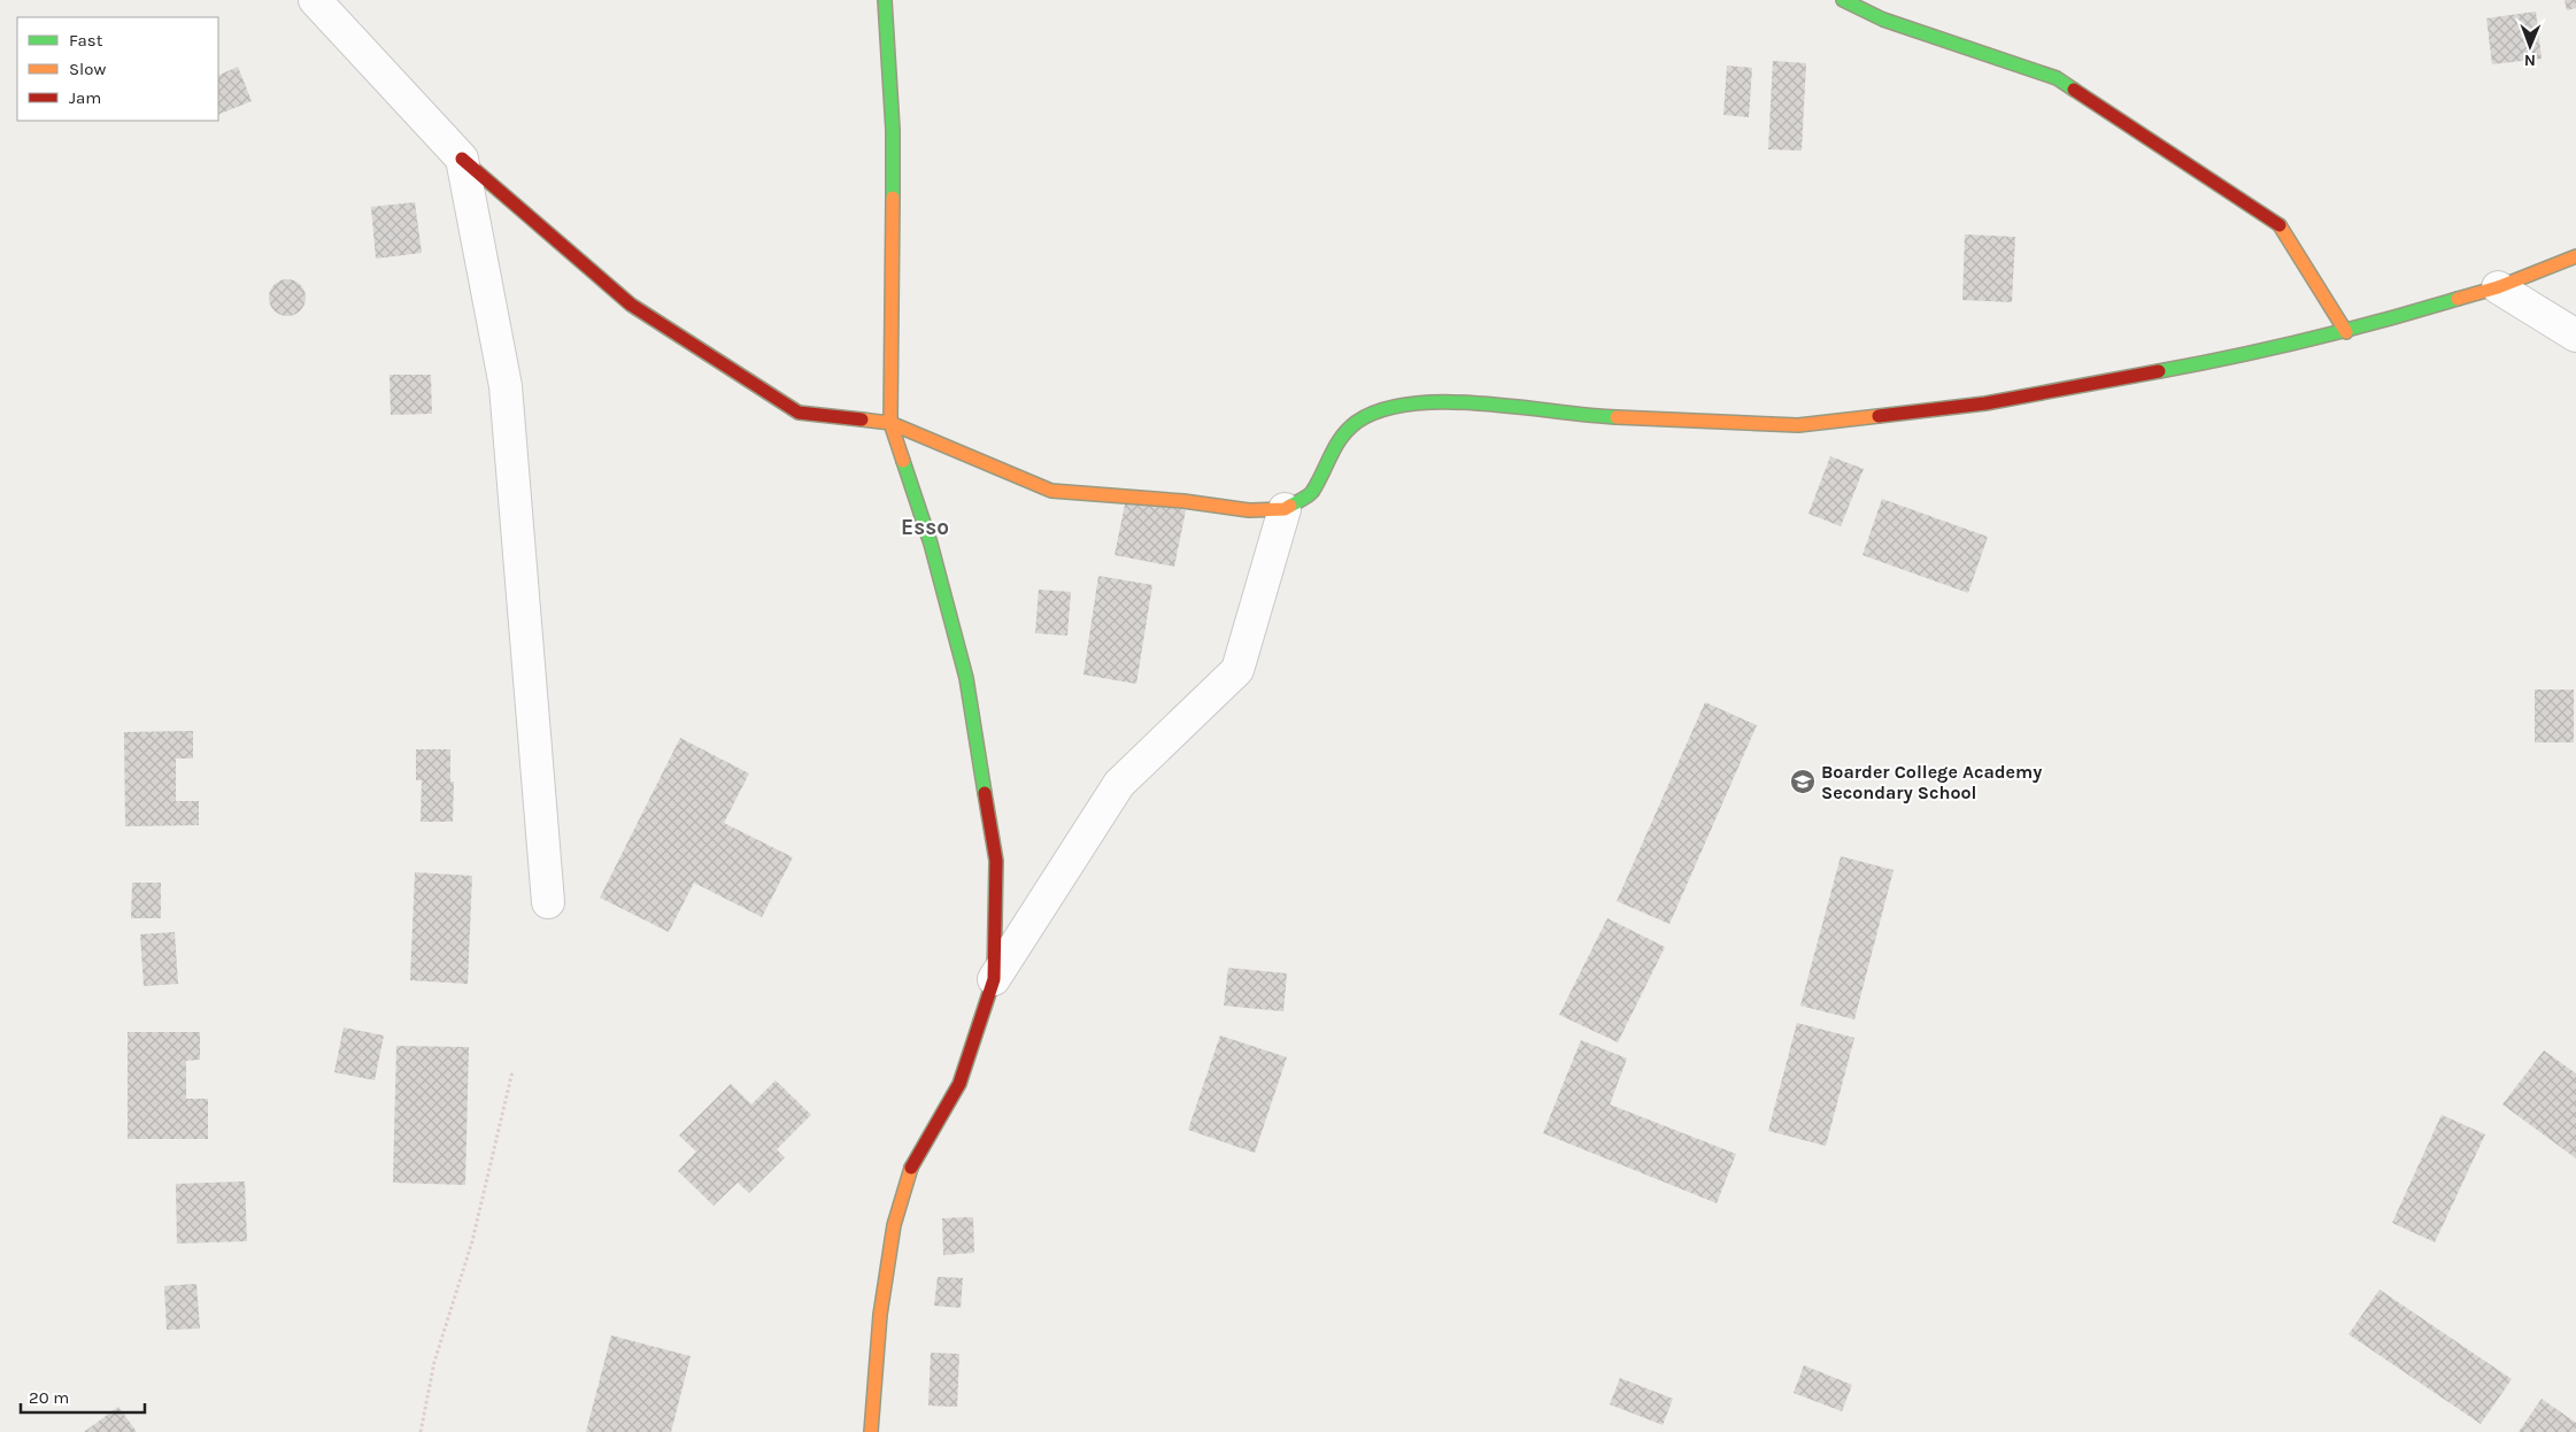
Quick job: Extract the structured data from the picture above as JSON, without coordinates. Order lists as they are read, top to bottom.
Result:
{
  "districts": ["Esso"],
  "places": {
    "school or university": ["Boarder College Academy Secondary School"]
  },
  "legend": ["Fast", "Slow", "Jam"],
  "scale_bar": "20 m",
  "north": "bottom"
}
